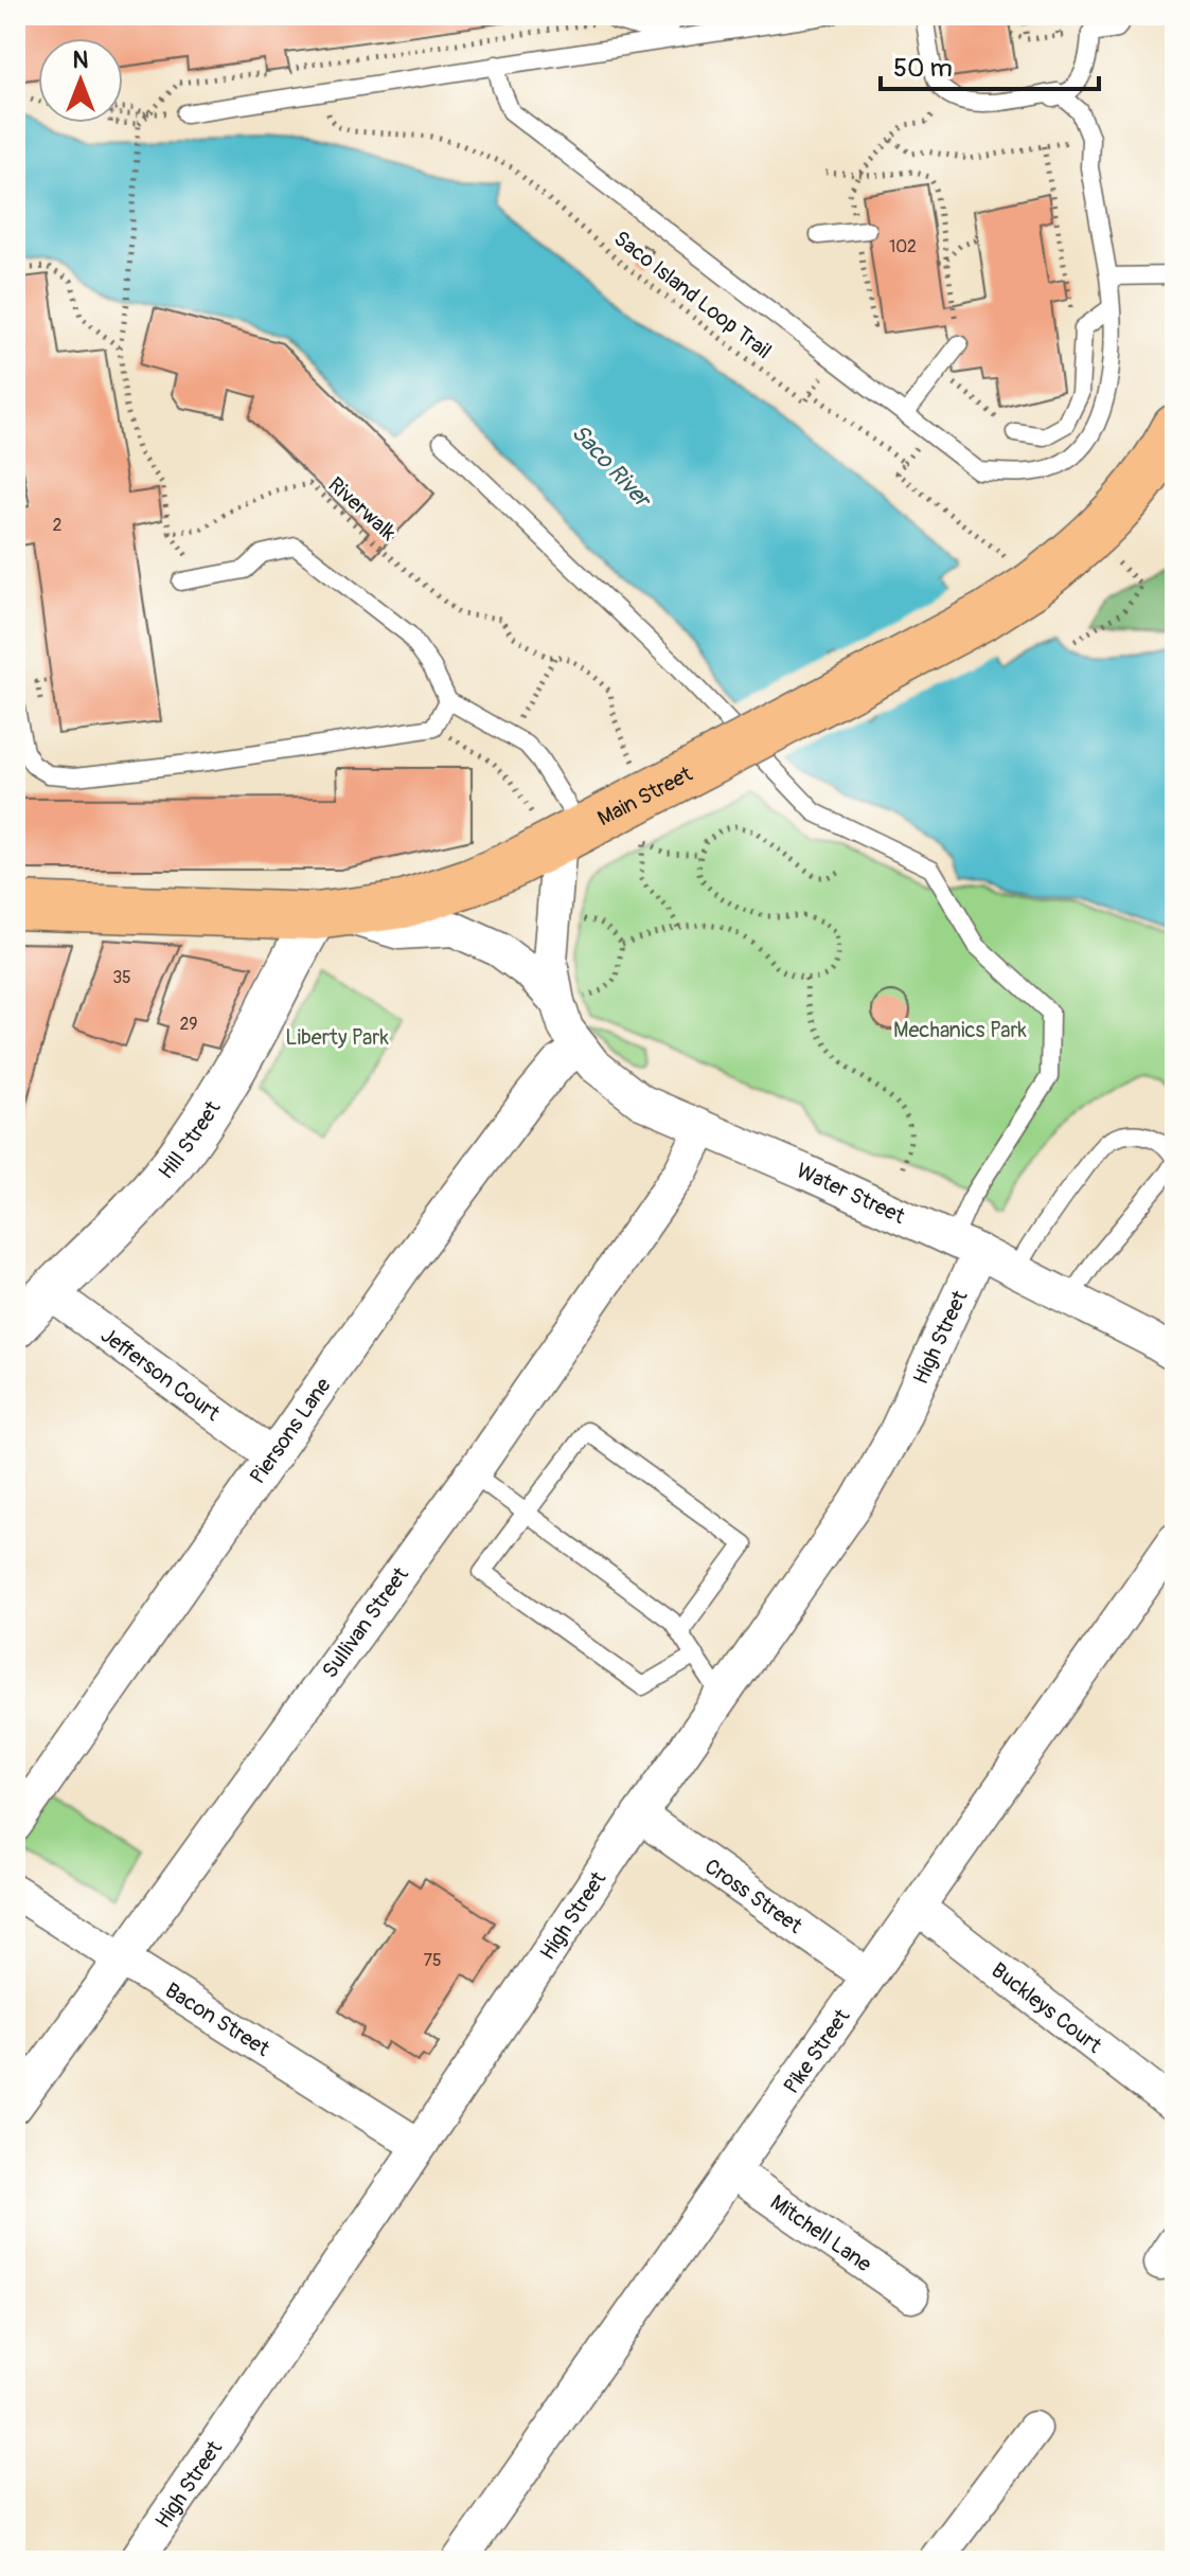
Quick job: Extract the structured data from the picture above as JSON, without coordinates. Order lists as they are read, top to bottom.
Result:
{
  "streets": {
    "main road": ["Main Street"],
    "street": [
      "Hill Street",
      "Water Street",
      "High Street",
      "Jefferson Court",
      "Piersons Lane",
      "Sullivan Street",
      "Cross Street",
      "Buckleys Court",
      "Bacon Street",
      "Pike Street",
      "Mitchell Lane"
    ],
    "path": ["Saco Island Loop Trail", "Riverwalk"]
  },
  "crossings": [
    ["Saco Island Loop Trail", "Main Street"],
    ["Main Street", "Hill Street"],
    ["Hill Street", "Jefferson Court"],
    ["Water Street", "High Street"],
    ["Water Street", "Piersons Lane"],
    ["Water Street", "Sullivan Street"],
    ["High Street", "Cross Street"],
    ["High Street", "Bacon Street"],
    ["Jefferson Court", "Piersons Lane"],
    ["Sullivan Street", "Bacon Street"],
    ["Cross Street", "Pike Street"],
    ["Buckleys Court", "Pike Street"],
    ["Pike Street", "Mitchell Lane"]
  ],
  "water": ["Saco River"],
  "parks": ["Mechanics Park", "Liberty Park"],
  "house_numbers": [
    "102",
    "2",
    "35",
    "29",
    "75"
  ],
  "scale_bar": "50 m",
  "north": "top"
}
